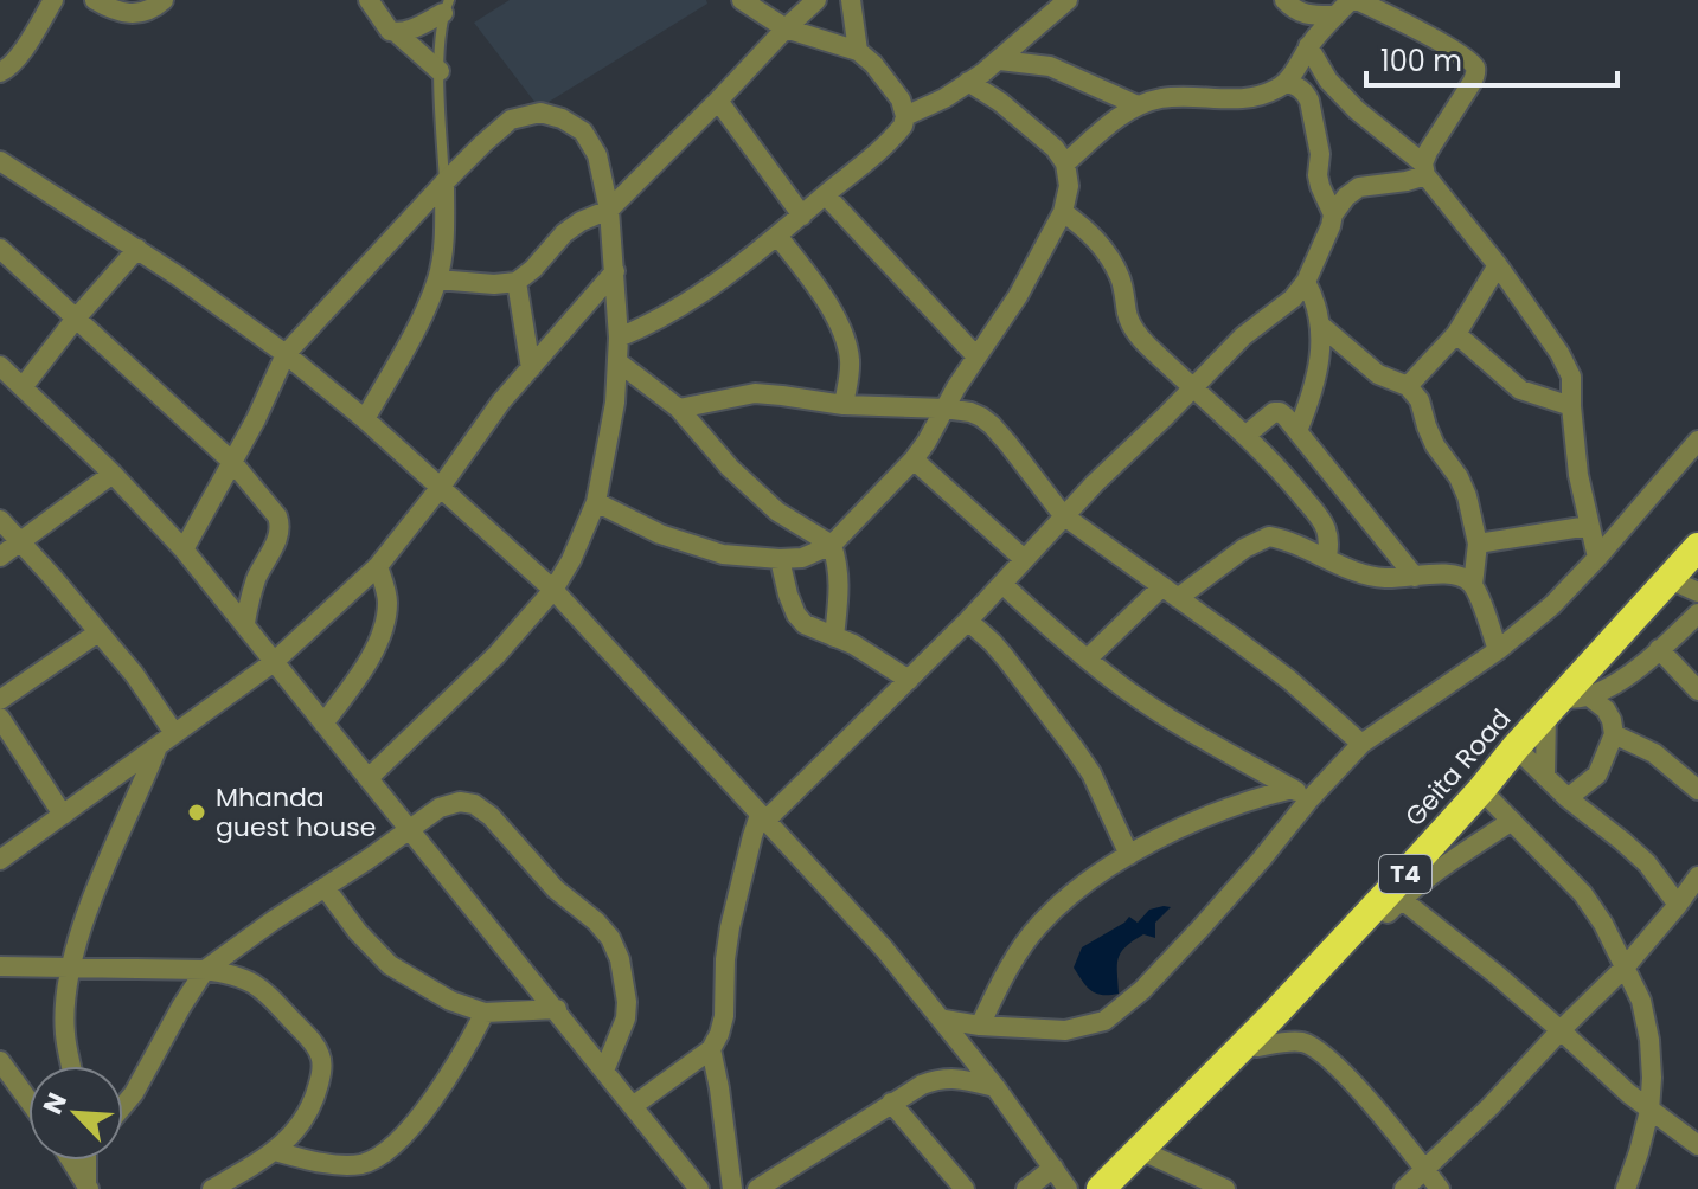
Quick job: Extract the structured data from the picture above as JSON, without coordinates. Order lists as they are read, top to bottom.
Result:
{
  "streets": {
    "highway": ["Geita Road", "T4"]
  },
  "places": ["Mhanda guest house"],
  "scale_bar": "100 m",
  "north": "top left"
}
